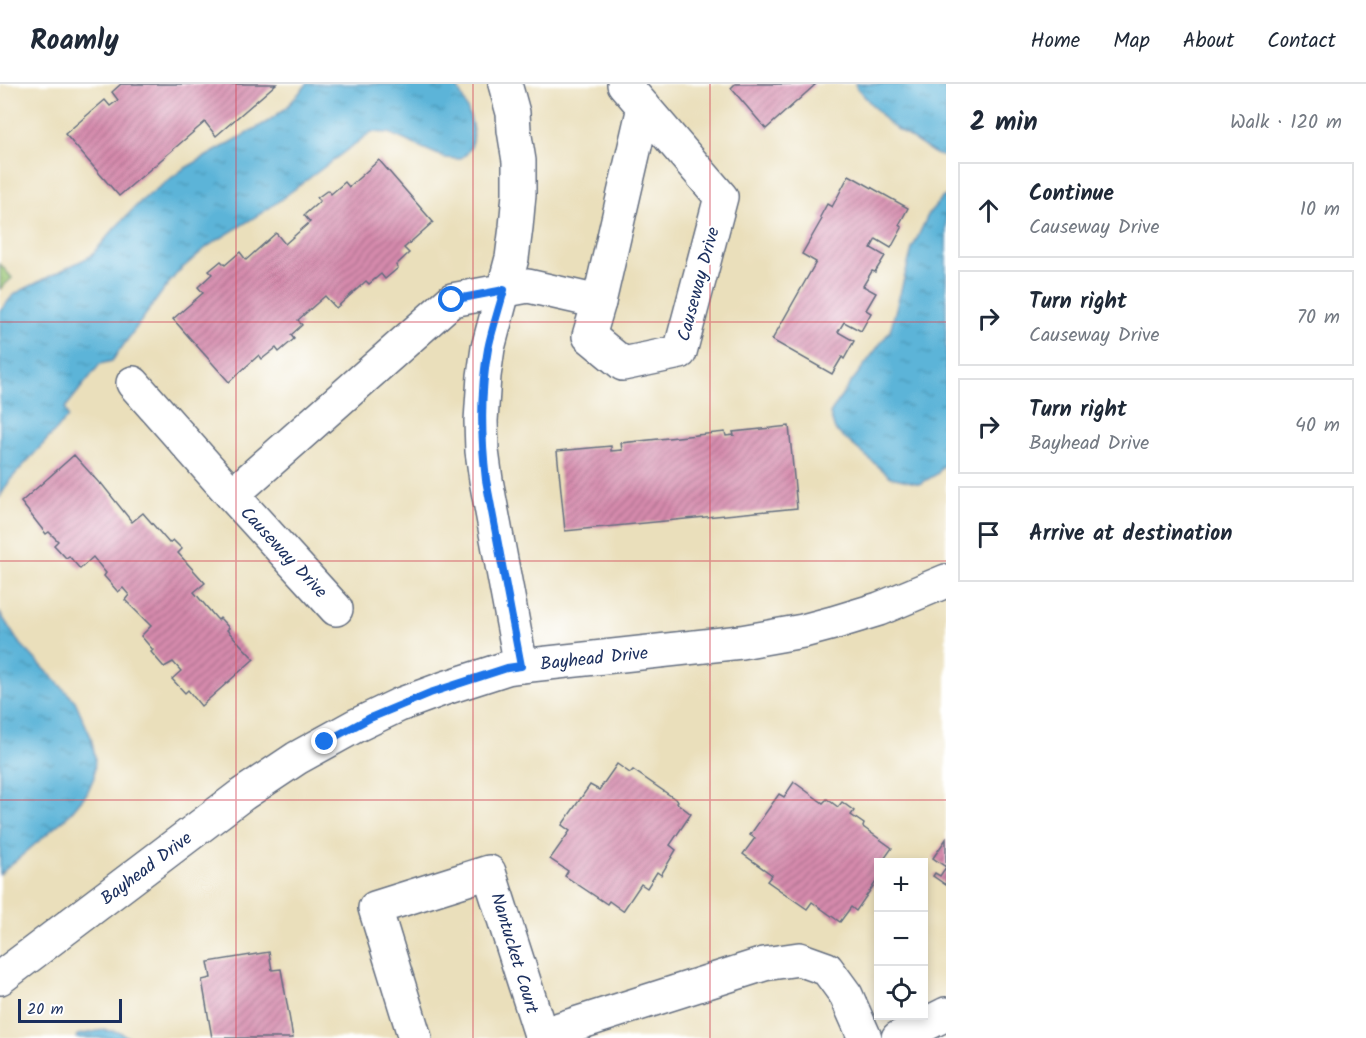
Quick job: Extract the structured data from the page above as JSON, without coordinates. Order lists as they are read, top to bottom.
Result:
{
  "streets": {
    "street": ["Causeway Drive", "Bayhead Drive", "Nantucket Court"]
  },
  "scale_bar": "20 m",
  "page": {
    "header": "Roamly",
    "nav": [
      "Home",
      "Map",
      "About",
      "Contact"
    ],
    "heading": ["2 min", "Walk · 120 m"],
    "list": [
      ["Continue", "Causeway Drive", "10 m"],
      ["Turn right", "Causeway Drive", "70 m"],
      ["Turn right", "Bayhead Drive", "40 m"],
      "Arrive at destination"
    ],
    "map_buttons": ["+", "−"],
    "scale": "20 m"
  }
}
